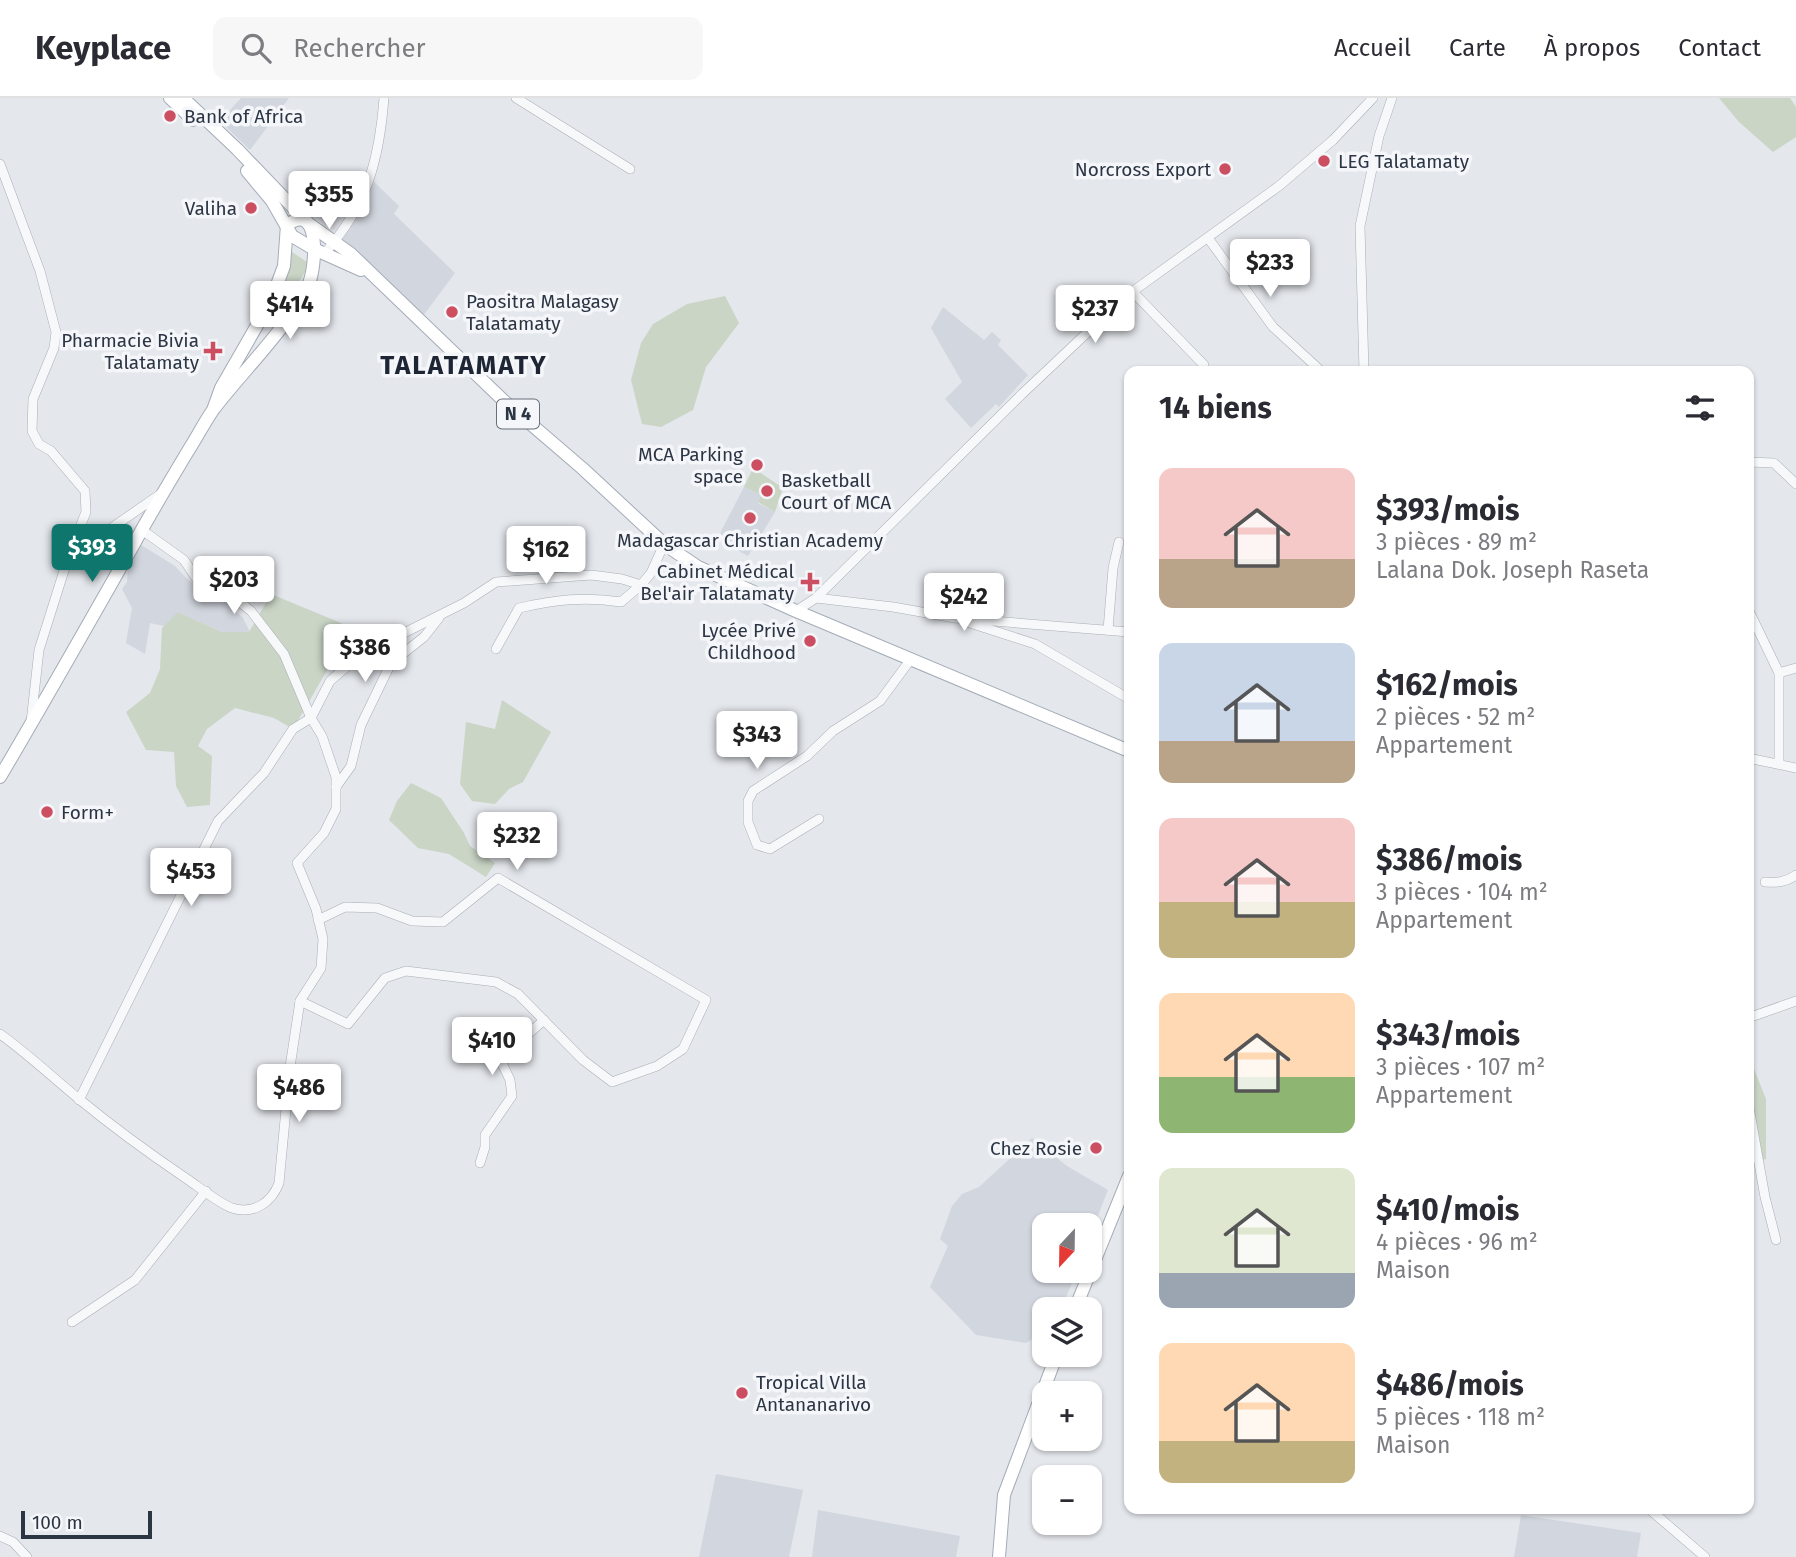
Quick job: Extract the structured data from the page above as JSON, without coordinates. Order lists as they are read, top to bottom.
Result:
{
  "streets": {
    "main road": ["N 4"]
  },
  "districts": ["TALATAMATY"],
  "places": {
    "other": [
      "Bank of Africa",
      "LEG Talatamaty",
      "Norcross Export",
      "Valiha",
      "Paositra Malagasy Talatamaty",
      "MCA Parking space",
      "Basketball Court of MCA",
      "Madagascar Christian Academy",
      "Lycée Privé Childhood",
      "Form+",
      "Chez Rosie",
      "Tropical Villa Antananarivo"
    ],
    "health": ["Pharmacie Bivia Talatamaty", "Cabinet Médical Bel'air Talatamaty"]
  },
  "scale_bar": "100 m",
  "north": "bottom",
  "page": {
    "header": "Keyplace",
    "search": "Rechercher",
    "nav": [
      "Accueil",
      "Carte",
      "À propos",
      "Contact"
    ],
    "price": [
      "$355",
      "$233",
      "$414",
      "$237",
      "$393",
      "$162",
      "$203",
      "$242",
      "$386",
      "$343",
      "$232",
      "$453",
      "$410",
      "$486"
    ],
    "heading": "14 biens",
    "list": [
      {
        "name": "$393/mois",
        "note": "3 pièces · 89 m² · Lalana Dok. Joseph Raseta"
      },
      {
        "name": "$162/mois",
        "note": "2 pièces · 52 m² · Appartement"
      },
      {
        "name": "$386/mois",
        "note": "3 pièces · 104 m² · Appartement"
      },
      {
        "name": "$343/mois",
        "note": "3 pièces · 107 m² · Appartement"
      },
      {
        "name": "$410/mois",
        "note": "4 pièces · 96 m² · Maison"
      },
      {
        "name": "$486/mois",
        "note": "5 pièces · 118 m² · Maison"
      }
    ],
    "map_buttons": ["+", "−"],
    "scale": "100 m"
  }
}
